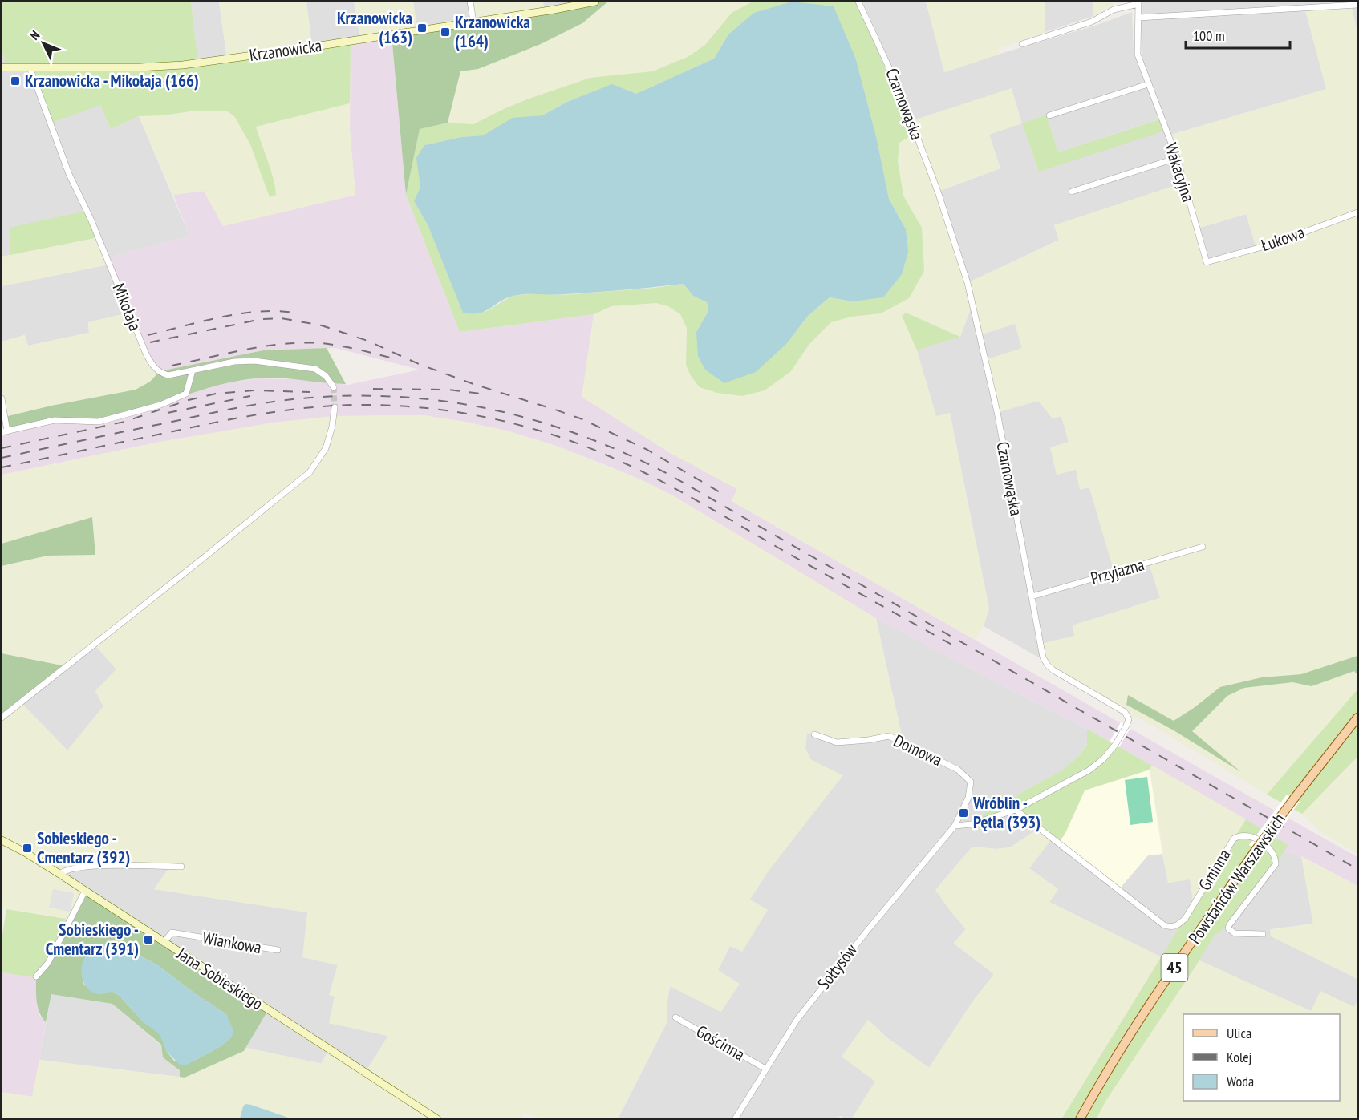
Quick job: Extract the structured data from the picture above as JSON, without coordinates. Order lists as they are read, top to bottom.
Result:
{
  "streets": {
    "main road": ["Powstańców Warszawskich", "45"],
    "street": [
      "Krzanowicka",
      "Czarnowąska",
      "Wakacyjna",
      "Łukowa",
      "Mikołaja",
      "Przyjazna",
      "Domowa",
      "Gminna",
      "Wiankowa",
      "Sołtysów",
      "Jana Sobieskiego",
      "Gościnna"
    ]
  },
  "crossings": [
    ["Krzanowicka", "Mikołaja"],
    ["Czarnowąska", "Przyjazna"],
    ["Czarnowąska", "Domowa"],
    ["Czarnowąska", "Gminna"],
    ["Czarnowąska", "Sołtysów"],
    ["Wakacyjna", "Łukowa"],
    ["Domowa", "Sołtysów"],
    ["Wiankowa", "Jana Sobieskiego"],
    ["Sołtysów", "Gościnna"]
  ],
  "places": {
    "transit": [
      "Krzanowicka (163)",
      "Krzanowicka (164)",
      "Krzanowicka - Mikołaja (166)",
      "Wróblin - Pętla (393)",
      "Sobieskiego - Cmentarz (392)",
      "Sobieskiego - Cmentarz (391)"
    ]
  },
  "legend": ["Ulica", "Kolej", "Woda"],
  "scale_bar": "100 m",
  "north": "top left"
}
